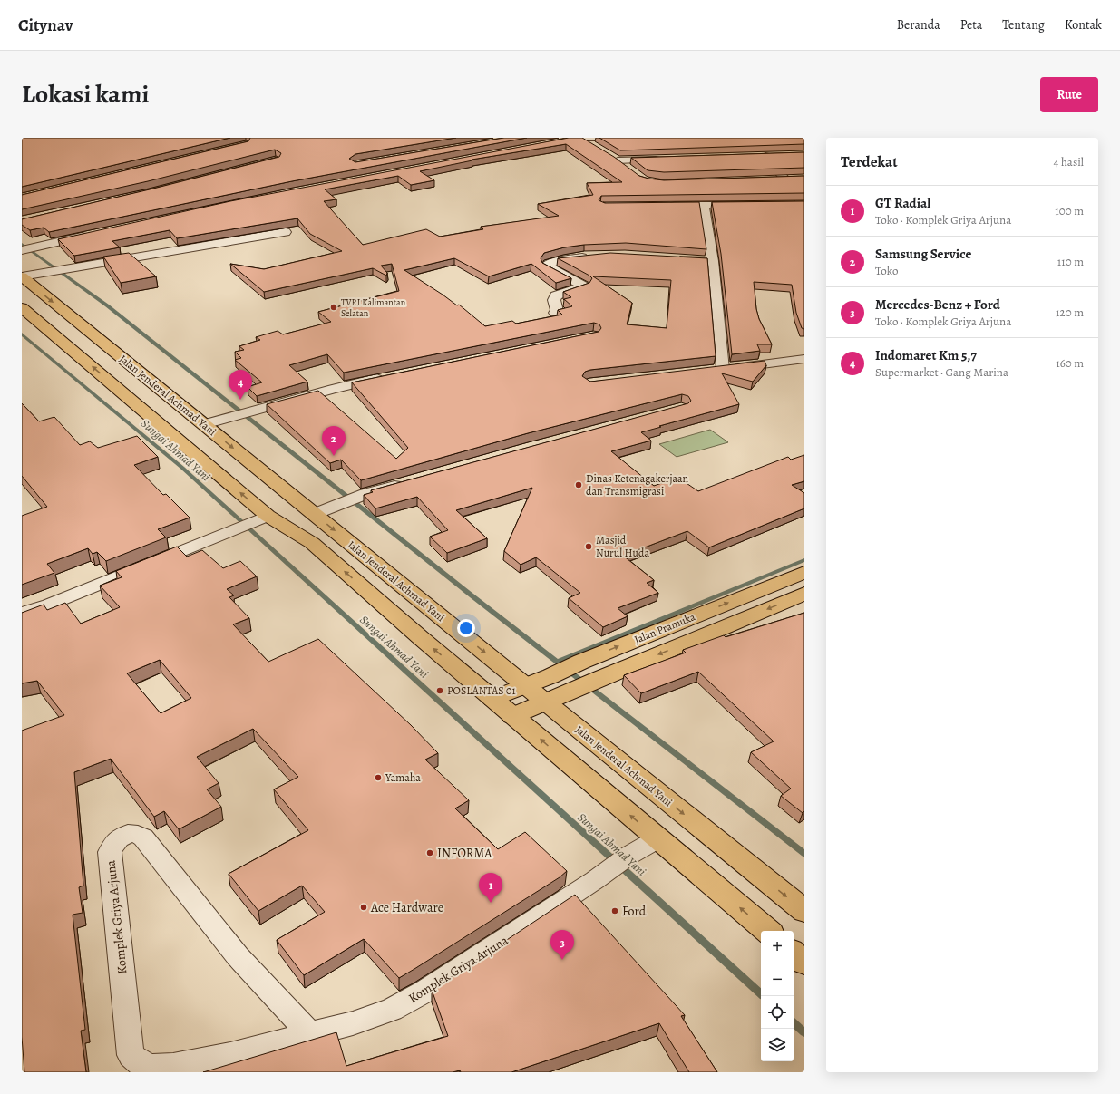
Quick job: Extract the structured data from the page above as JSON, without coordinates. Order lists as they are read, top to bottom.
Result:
{
  "streets": {
    "main road": ["Jalan Jenderal Achmad Yani", "Jalan Pramuka"],
    "street": ["Komplek Griya Arjuna"]
  },
  "crossings": [
    ["Jalan Jenderal Achmad Yani", "Jalan Pramuka"]
  ],
  "water": ["Sungai Ahmad Yani"],
  "places": [
    "TVRI Kalimantan Selatan",
    "Dinas Ketenagakerjaan dan Transmigrasi",
    "Masjid Nurul Huda",
    "POSLANTAS 01",
    "Yamaha",
    "INFORMA",
    "Ace Hardware",
    "Ford"
  ],
  "page": {
    "header": "Citynav",
    "nav": [
      "Beranda",
      "Peta",
      "Tentang",
      "Kontak"
    ],
    "title": "Lokasi kami",
    "buttons": "Rute",
    "heading": ["Terdekat", "4 hasil"],
    "list": [
      {
        "mark": "1",
        "name": "GT Radial",
        "note": "Toko · Komplek Griya Arjuna",
        "value": "100 m"
      },
      {
        "mark": "2",
        "name": "Samsung Service",
        "note": "Toko",
        "value": "110 m"
      },
      {
        "mark": "3",
        "name": "Mercedes-Benz + Ford",
        "note": "Toko · Komplek Griya Arjuna",
        "value": "120 m"
      },
      {
        "mark": "4",
        "name": "Indomaret Km 5,7",
        "note": "Supermarket · Gang Marina",
        "value": "160 m"
      }
    ],
    "pins": [
      "4",
      "2",
      "1",
      "3"
    ],
    "map_buttons": ["+", "−"]
  }
}
